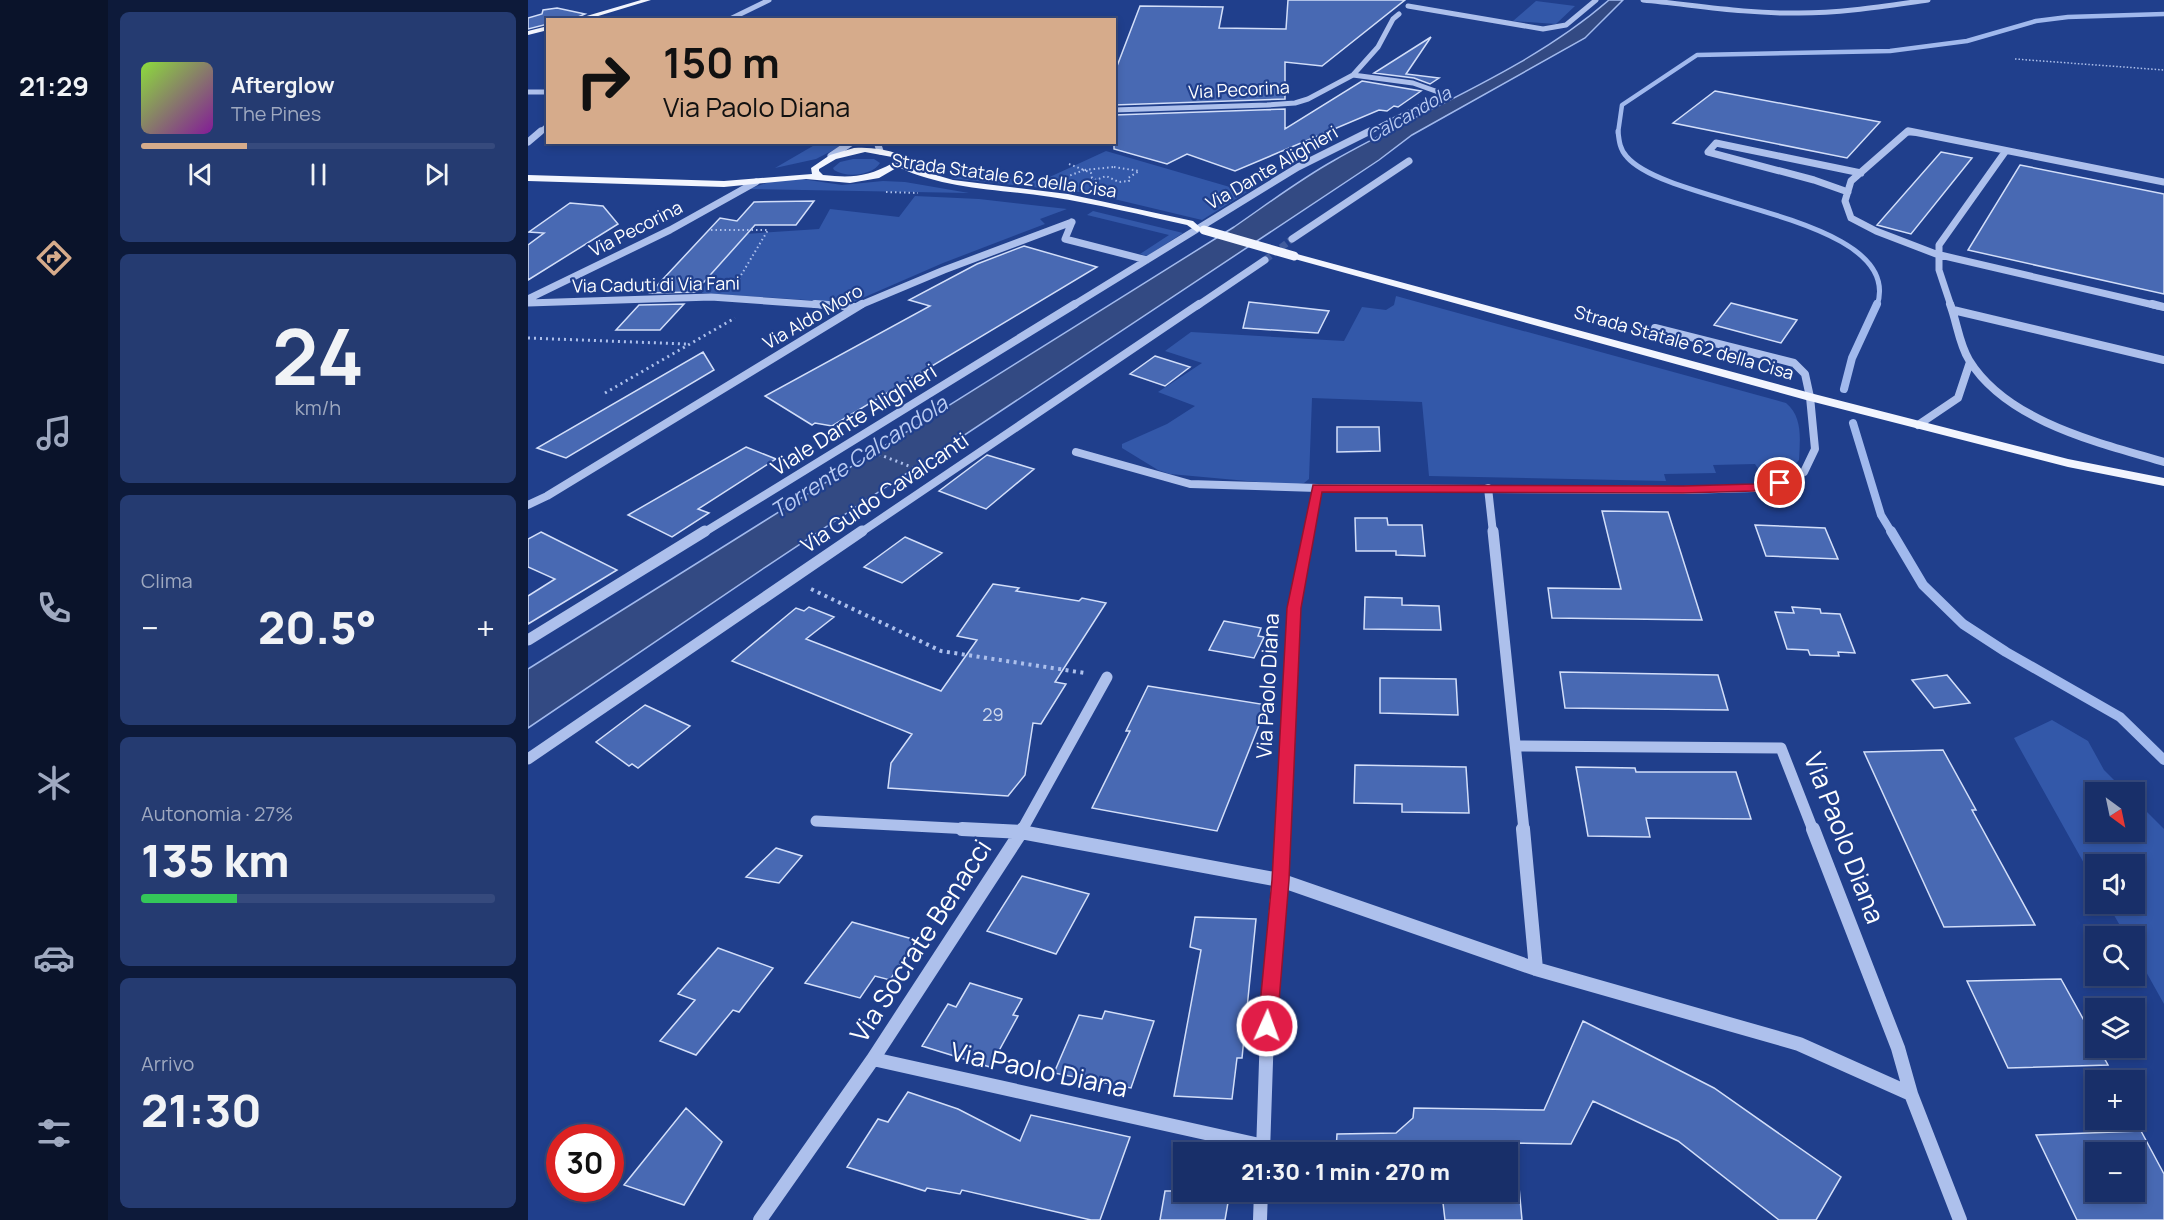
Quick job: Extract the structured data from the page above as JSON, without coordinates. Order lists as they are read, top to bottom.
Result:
{
  "streets": {
    "main road": ["Strada Statale 62 della Cisa"],
    "street": [
      "Via Pecorina",
      "Via Dante Alighieri",
      "Via Caduti di Via Fani",
      "Via Aldo Moro",
      "Viale Dante Alighieri",
      "Via Guido Cavalcanti",
      "Via Paolo Diana",
      "Via Socrate Benacci"
    ]
  },
  "crossings": [
    ["Via Pecorina", "Via Dante Alighieri"],
    ["Via Pecorina", "Strada Statale 62 della Cisa"],
    ["Via Pecorina", "Via Caduti di Via Fani"],
    ["Via Dante Alighieri", "Strada Statale 62 della Cisa"],
    ["Via Dante Alighieri", "Viale Dante Alighieri"],
    ["Strada Statale 62 della Cisa", "Viale Dante Alighieri"],
    ["Via Caduti di Via Fani", "Via Aldo Moro"],
    ["Via Aldo Moro", "Viale Dante Alighieri"],
    ["Via Paolo Diana", "Via Socrate Benacci"]
  ],
  "water": ["Calcandola", "Torrente Calcandola"],
  "house_numbers": ["29"],
  "north": "bottom right",
  "page": {
    "tabs": "21:29",
    "turn": ["150 m", "Via Paolo Diana"],
    "song": ["Afterglow", "The Pines"],
    "tile": [
      ["24", "km/h"],
      "Clima",
      ["Autonomia · 27%", "135 km"],
      ["Arrivo", "21:30"]
    ],
    "heat": ["−", "20.5°", "+"],
    "map_buttons": ["+", "−"],
    "limit": "30",
    "trip": "21:30 · 1 min · 270 m"
  }
}
